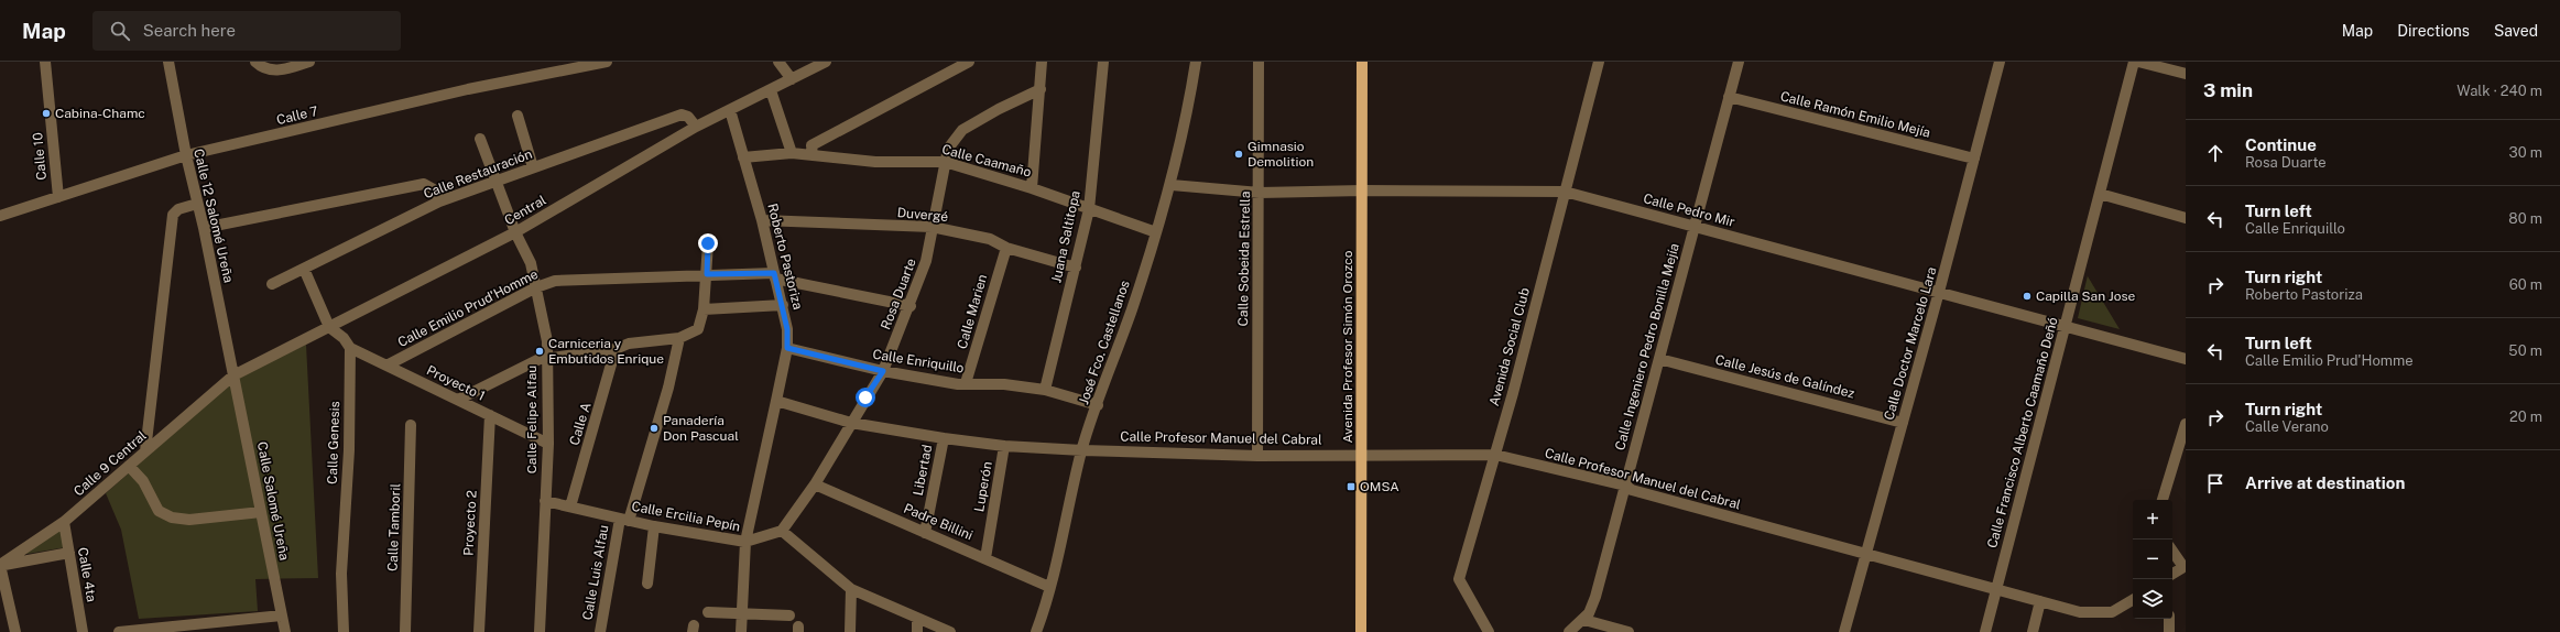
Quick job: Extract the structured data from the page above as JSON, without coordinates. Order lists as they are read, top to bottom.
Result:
{
  "streets": {
    "main road": ["Avenida Profesor Simón Orozco"],
    "street": [
      "Calle Ramón Emilio Mejía",
      "Calle 7",
      "Calle 10",
      "Calle Caamaño",
      "Calle Restauración",
      "Central",
      "Calle Pedro Mir",
      "Duvergé",
      "Calle 12 Salomé Ureña",
      "Juana Saltitopa",
      "Roberto Pastoriza",
      "Calle Sobeida Estrella",
      "Rosa Duarte",
      "Calle Emilio Prud'Homme",
      "Calle Marien",
      "José Fco. Castellanos",
      "Calle Doctor Marcelo Lara",
      "Avenida Social Club",
      "Calle Ingeniero Pedro Bonilla Mejía",
      "Calle Enriquillo",
      "Calle Jesús de Galíndez",
      "Proyecto 1",
      "Calle Felipe Alfau",
      "Calle A",
      "Calle Francisco Alberto Caamaño Deñó",
      "Calle Profesor Manuel del Cabral",
      "Calle Genesis",
      "Calle 9 Central",
      "Libertad",
      "Luperón",
      "Calle Salomé Ureña",
      "Calle Ercilia Pepín",
      "Padre Billini",
      "Proyecto 2",
      "Calle Tamboril",
      "Calle Luis Alfau",
      "Calle 4ta"
    ]
  },
  "crossings": [
    ["Calle Ramón Emilio Mejía", "Calle Doctor Marcelo Lara"],
    ["Calle Ramón Emilio Mejía", "Calle Ingeniero Pedro Bonilla Mejía"],
    ["Calle 7", "Calle 10"],
    ["Calle 7", "Calle 12 Salomé Ureña"],
    ["Calle Caamaño", "Juana Saltitopa"],
    ["Calle Caamaño", "Roberto Pastoriza"],
    ["Calle Caamaño", "Rosa Duarte"],
    ["Calle Caamaño", "José Fco. Castellanos"],
    ["Calle Restauración", "Central"],
    ["Calle Restauración", "Calle Felipe Alfau"],
    ["Central", "Calle 12 Salomé Ureña"],
    ["Central", "Roberto Pastoriza"],
    ["Central", "Calle Felipe Alfau"],
    ["Central", "Calle 9 Central"],
    ["Central", "Calle Salomé Ureña"],
    ["Calle Pedro Mir", "Calle Sobeida Estrella"],
    ["Calle Pedro Mir", "José Fco. Castellanos"],
    ["Calle Pedro Mir", "Calle Doctor Marcelo Lara"],
    ["Calle Pedro Mir", "Avenida Profesor Simón Orozco"],
    ["Calle Pedro Mir", "Avenida Social Club"],
    ["Calle Pedro Mir", "Calle Ingeniero Pedro Bonilla Mejía"],
    ["Calle Pedro Mir", "Calle Francisco Alberto Caamaño Deñó"],
    ["Duvergé", "Juana Saltitopa"],
    ["Duvergé", "Roberto Pastoriza"],
    ["Duvergé", "Rosa Duarte"],
    ["Duvergé", "Calle Marien"],
    ["Calle 12 Salomé Ureña", "Calle 9 Central"],
    ["Calle 12 Salomé Ureña", "Calle Salomé Ureña"],
    ["Juana Saltitopa", "Calle Enriquillo"],
    ["Roberto Pastoriza", "Calle Emilio Prud'Homme"],
    ["Roberto Pastoriza", "Calle Enriquillo"],
    ["Roberto Pastoriza", "Calle Profesor Manuel del Cabral"],
    ["Roberto Pastoriza", "Calle Ercilia Pepín"],
    ["Calle Sobeida Estrella", "Calle Profesor Manuel del Cabral"],
    ["Rosa Duarte", "Calle Emilio Prud'Homme"],
    ["Rosa Duarte", "Calle Enriquillo"],
    ["Rosa Duarte", "Calle Profesor Manuel del Cabral"],
    ["Rosa Duarte", "Calle Ercilia Pepín"],
    ["Rosa Duarte", "Padre Billini"],
    ["Calle Emilio Prud'Homme", "Proyecto 1"],
    ["Calle Emilio Prud'Homme", "Calle Felipe Alfau"],
    ["Calle Marien", "Calle Enriquillo"],
    ["José Fco. Castellanos", "Calle Enriquillo"],
    ["José Fco. Castellanos", "Calle Profesor Manuel del Cabral"],
    ["José Fco. Castellanos", "Padre Billini"],
    ["Calle Doctor Marcelo Lara", "Calle Jesús de Galíndez"],
    ["Calle Doctor Marcelo Lara", "Calle Profesor Manuel del Cabral"],
    ["Avenida Profesor Simón Orozco", "Calle Profesor Manuel del Cabral"],
    ["Avenida Social Club", "Calle Profesor Manuel del Cabral"],
    ["Calle Ingeniero Pedro Bonilla Mejía", "Calle Jesús de Galíndez"],
    ["Calle Ingeniero Pedro Bonilla Mejía", "Calle Profesor Manuel del Cabral"],
    ["Proyecto 1", "Calle Felipe Alfau"],
    ["Proyecto 1", "Calle Genesis"],
    ["Proyecto 1", "Proyecto 2"],
    ["Calle Felipe Alfau", "Calle Ercilia Pepín"],
    ["Calle A", "Calle Ercilia Pepín"],
    ["Calle Francisco Alberto Caamaño Deñó", "Calle Profesor Manuel del Cabral"],
    ["Calle Profesor Manuel del Cabral", "Libertad"],
    ["Calle Profesor Manuel del Cabral", "Luperón"],
    ["Calle 9 Central", "Calle Salomé Ureña"],
    ["Calle 9 Central", "Calle 4ta"],
    ["Libertad", "Padre Billini"],
    ["Luperón", "Padre Billini"],
    ["Calle Ercilia Pepín", "Calle Luis Alfau"]
  ],
  "places": {
    "other": [
      "Cabina-Chamc",
      "Gimnasio Demolition",
      "Capilla San Jose",
      "Carniceria y Embutidos Enrique",
      "Panadería Don Pascual"
    ],
    "transit": ["OMSA"]
  },
  "page": {
    "header": "Map",
    "search": "Search here",
    "nav": ["Map", "Directions", "Saved"],
    "heading": ["3 min", "Walk · 240 m"],
    "list": [
      ["Continue", "Rosa Duarte", "30 m"],
      ["Turn left", "Calle Enriquillo", "80 m"],
      ["Turn right", "Roberto Pastoriza", "60 m"],
      ["Turn left", "Calle Emilio Prud'Homme", "50 m"],
      ["Turn right", "Calle Verano", "20 m"],
      "Arrive at destination"
    ],
    "map_buttons": ["+", "−"]
  }
}
